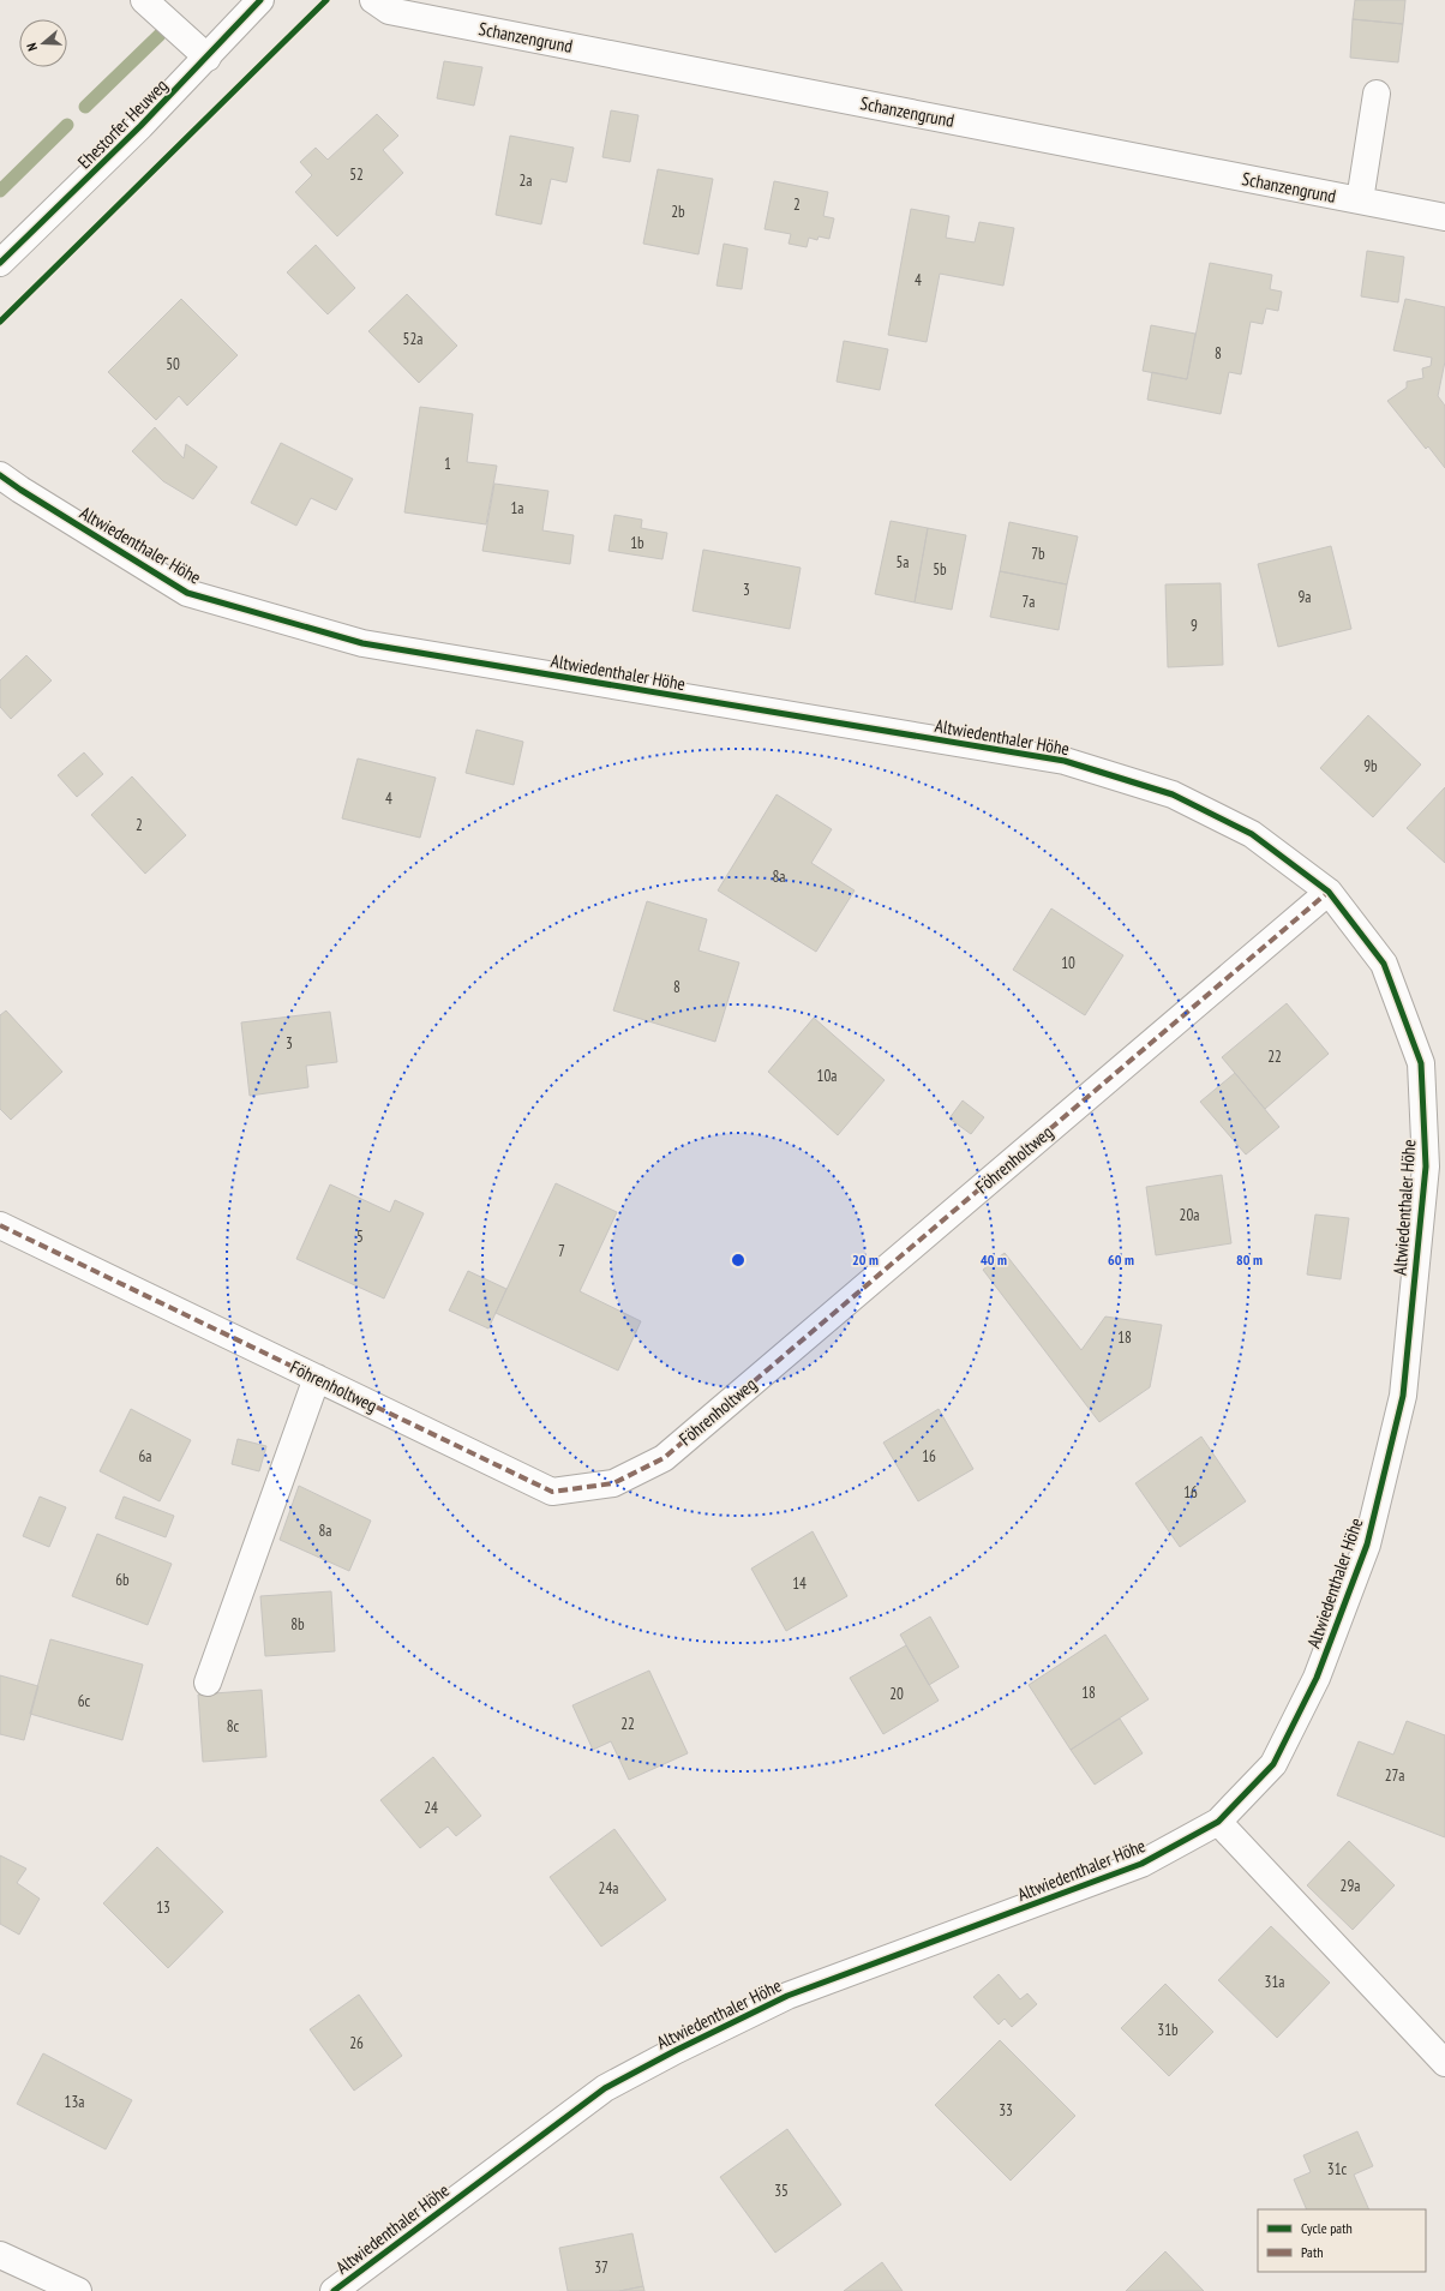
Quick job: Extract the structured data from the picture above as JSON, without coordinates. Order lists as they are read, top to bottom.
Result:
{
  "streets": {
    "street": [
      "Schanzengrund",
      "Ehestorfer Heuweg",
      "Altwiedenthaler Höhe",
      "Föhrenholtweg"
    ]
  },
  "crossings": [
    ["Altwiedenthaler Höhe", "Föhrenholtweg"]
  ],
  "house_numbers": [
    "52",
    "2a",
    "2",
    "2b",
    "4",
    "52a",
    "8",
    "50",
    "1",
    "1a",
    "1b",
    "7b",
    "5a",
    "5b",
    "3",
    "9a",
    "7a",
    "9",
    "9b",
    "4",
    "2",
    "8a",
    "10",
    "8",
    "3",
    "22",
    "10a",
    "20a",
    "5",
    "7",
    "18",
    "6a",
    "16",
    "16",
    "8a",
    "6b",
    "14",
    "8b",
    "18",
    "20",
    "6c",
    "22",
    "8c",
    "27a",
    "24",
    "29a",
    "24a",
    "13",
    "31a",
    "31b",
    "26",
    "13a",
    "33",
    "31c",
    "35",
    "37"
  ],
  "legend": ["Cycle path", "Path"],
  "north": "left",
  "rings": [
    "20 m",
    "40 m",
    "60 m",
    "80 m"
  ]
}
